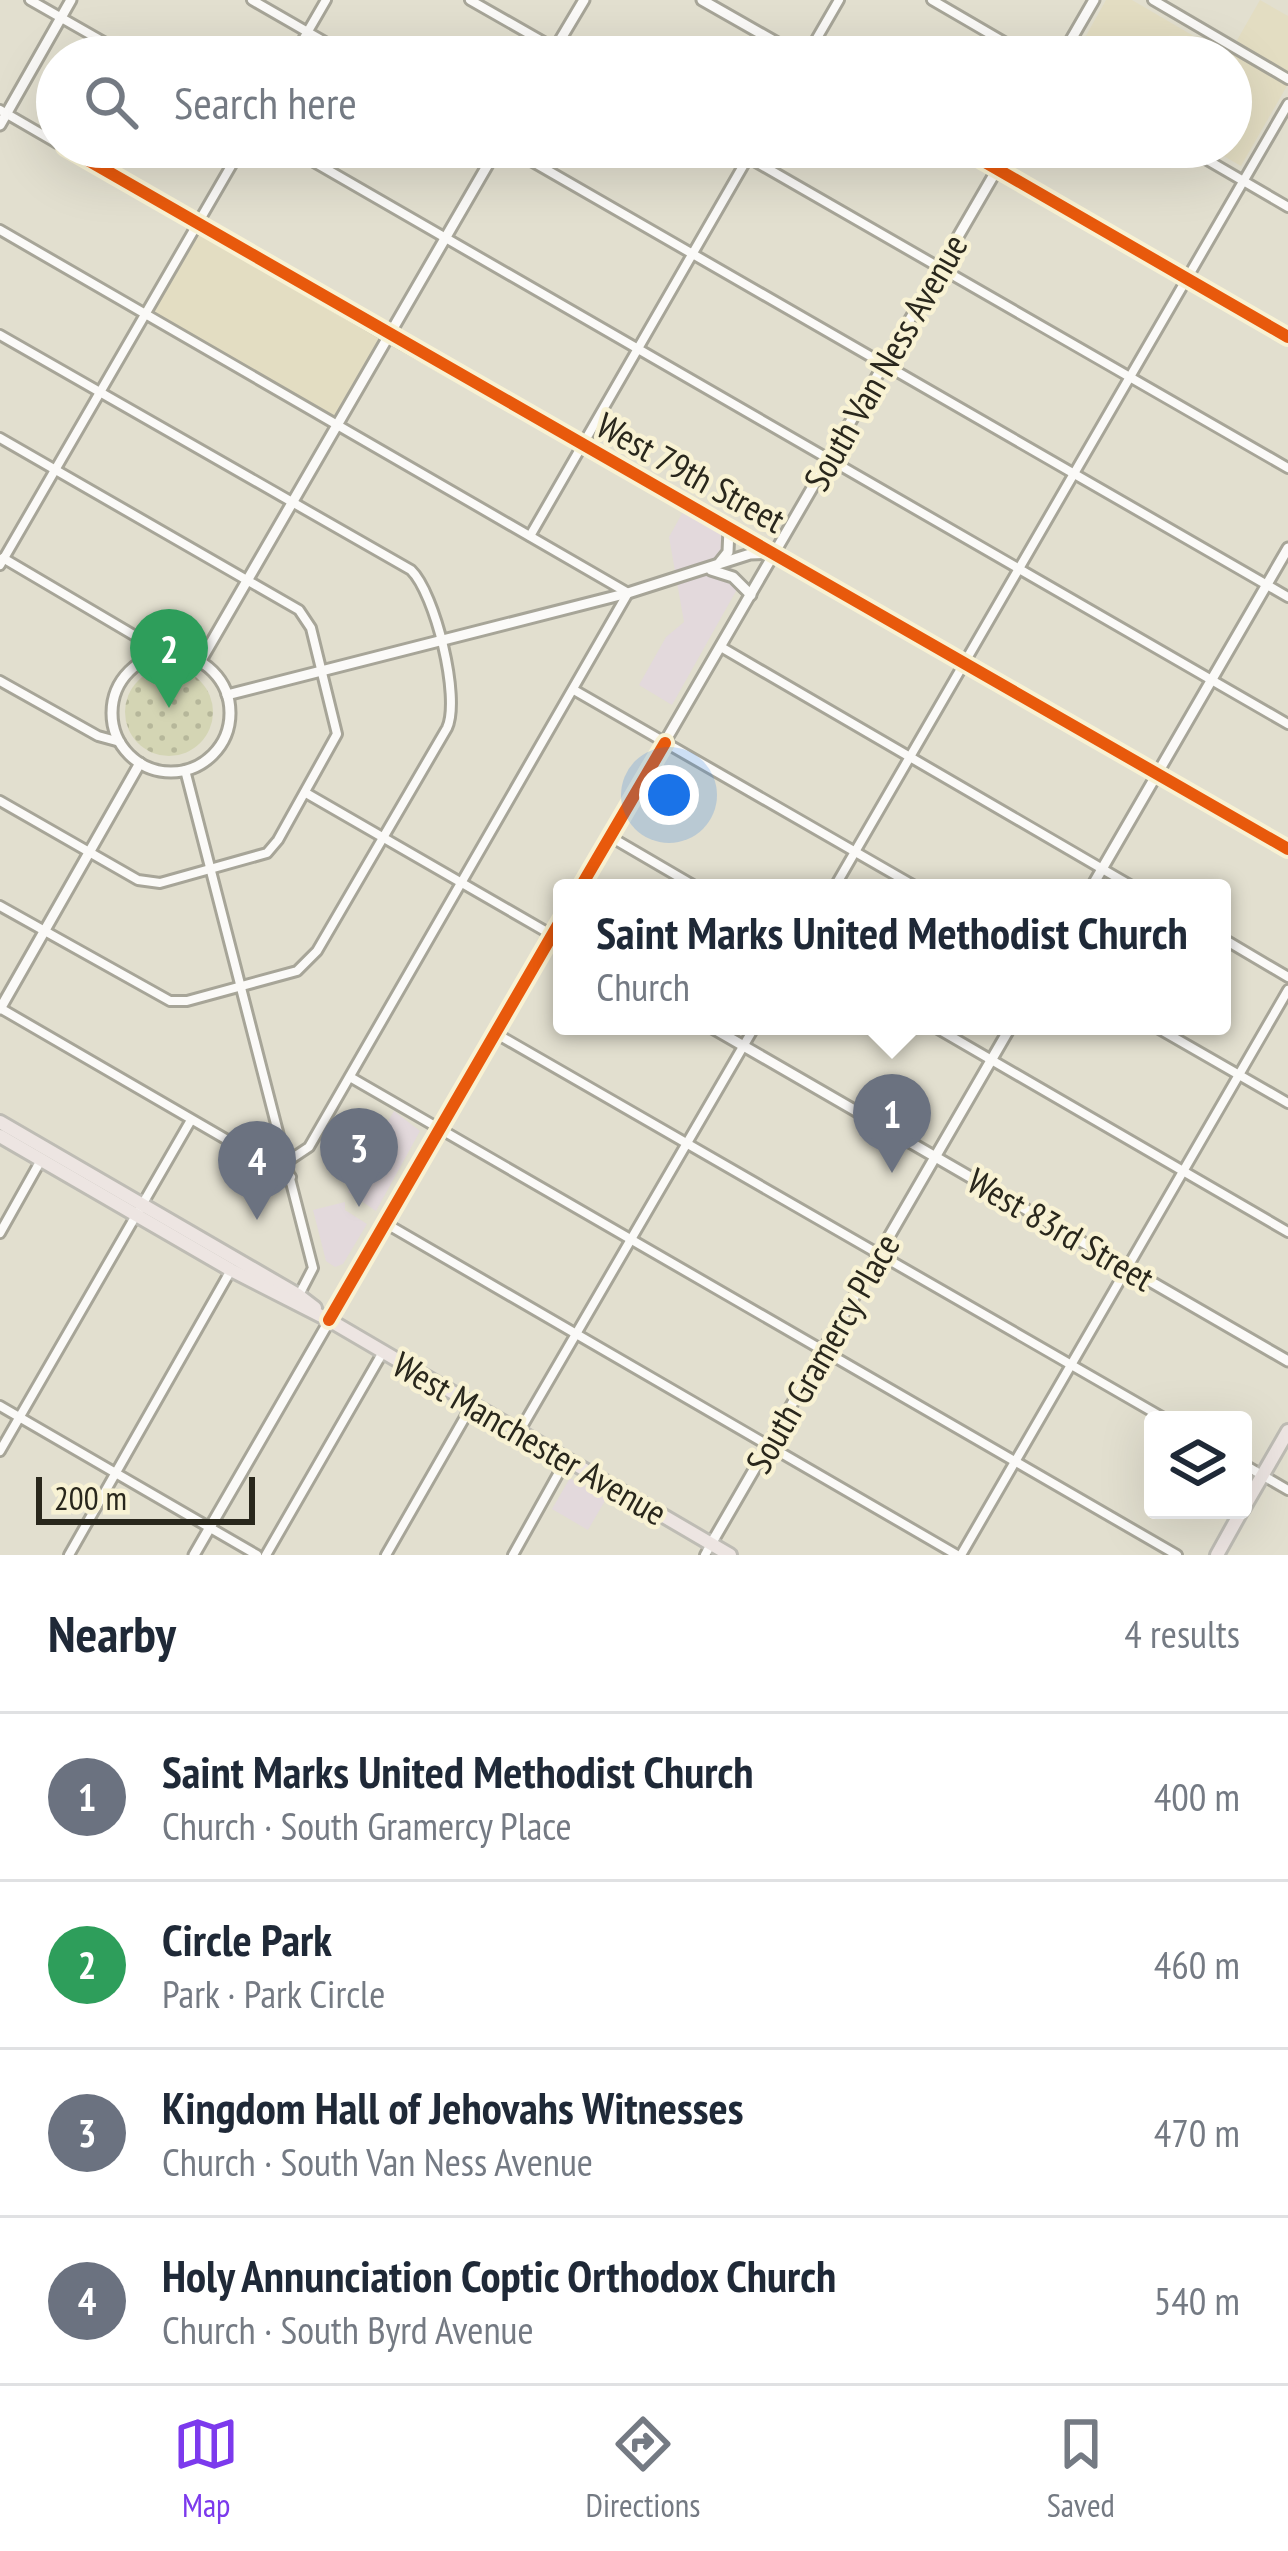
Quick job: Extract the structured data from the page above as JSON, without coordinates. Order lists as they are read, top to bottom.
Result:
{
  "streets": {
    "main road": ["West Manchester Avenue"],
    "street": [
      "South Van Ness Avenue",
      "West 79th Street",
      "West 83rd Street",
      "South Gramercy Place"
    ]
  },
  "crossings": [
    ["South Van Ness Avenue", "West 79th Street"],
    ["West 83rd Street", "South Gramercy Place"],
    ["South Gramercy Place", "West Manchester Avenue"]
  ],
  "scale_bar": "200 m",
  "page": {
    "search": "Search here",
    "pins": [
      "2",
      "1",
      "3",
      "4"
    ],
    "popup": ["Saint Marks United Methodist Church", "Church"],
    "scale": "200 m",
    "heading": ["Nearby", "4 results"],
    "list": [
      {
        "mark": "1",
        "name": "Saint Marks United Methodist Church",
        "note": "Church · South Gramercy Place",
        "value": "400 m"
      },
      {
        "mark": "2",
        "name": "Circle Park",
        "note": "Park · Park Circle",
        "value": "460 m"
      },
      {
        "mark": "3",
        "name": "Kingdom Hall of Jehovahs Witnesses",
        "note": "Church · South Van Ness Avenue",
        "value": "470 m"
      },
      {
        "mark": "4",
        "name": "Holy Annunciation Coptic Orthodox Church",
        "note": "Church · South Byrd Avenue",
        "value": "540 m"
      }
    ],
    "nav": ["Map", "Directions", "Saved"]
  }
}
